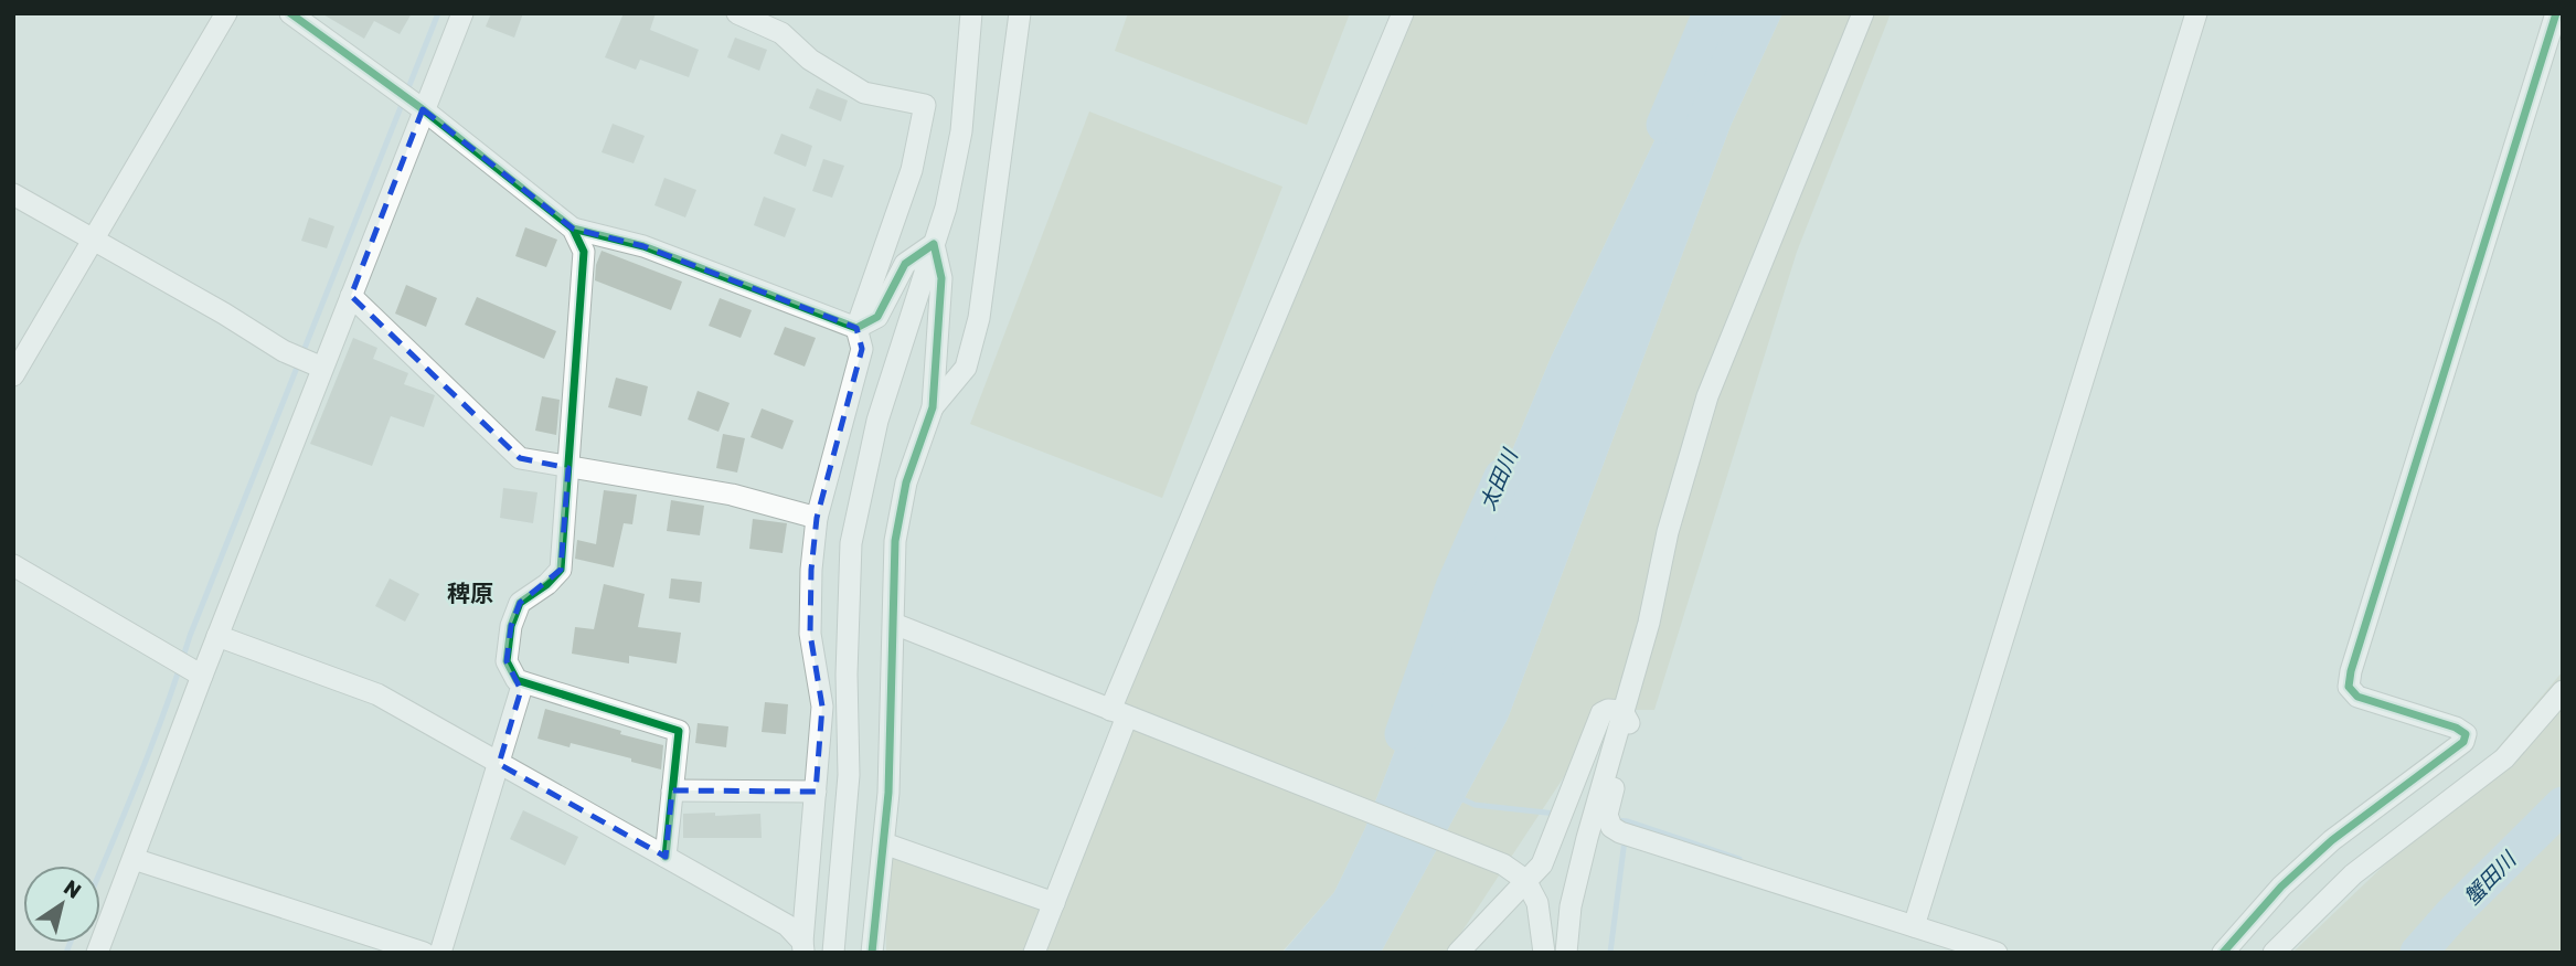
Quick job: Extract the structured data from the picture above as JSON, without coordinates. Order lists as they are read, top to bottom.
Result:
{
  "districts": ["稗原"],
  "water": ["太田川", "蟹田川"],
  "north": "top right"
}
